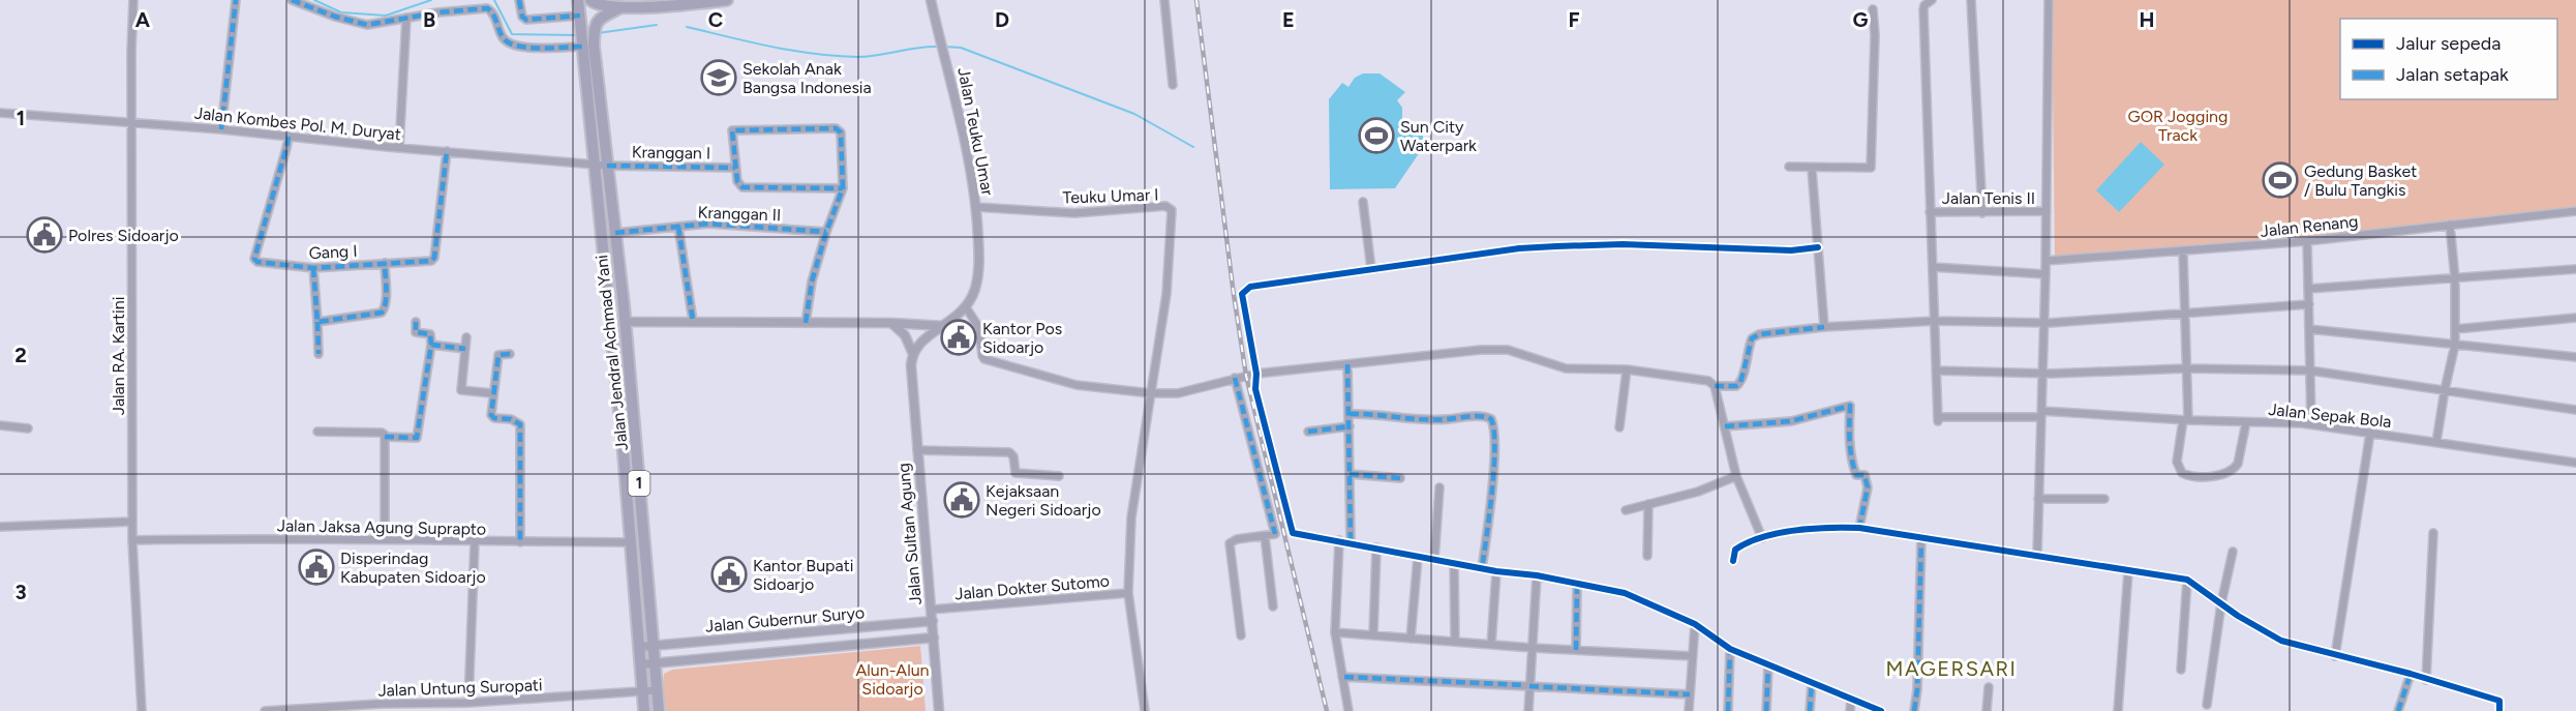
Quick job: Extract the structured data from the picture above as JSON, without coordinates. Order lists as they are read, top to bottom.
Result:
{
  "streets": {
    "highway": ["Jalan Jendral Achmad Yani", "1"],
    "street": [
      "Jalan Kombes Pol. M. Duryat",
      "Jalan Teuku Umar",
      "Kranggan I",
      "Teuku Umar I",
      "Jalan Tenis II",
      "Kranggan II",
      "Jalan Renang",
      "Gang I",
      "Jalan RA. Kartini",
      "Jalan Sepak Bola",
      "Jalan Jaksa Agung Suprapto",
      "Jalan Sultan Agung",
      "Jalan Dokter Sutomo",
      "Jalan Gubernur Suryo",
      "Jalan Untung Suropati"
    ]
  },
  "crossings": [
    ["Jalan Kombes Pol. M. Duryat", "Kranggan I"],
    ["Jalan Kombes Pol. M. Duryat", "Gang I"],
    ["Jalan Kombes Pol. M. Duryat", "Jalan Jendral Achmad Yani"],
    ["Jalan Kombes Pol. M. Duryat", "Jalan RA. Kartini"],
    ["Jalan Teuku Umar", "Teuku Umar I"],
    ["Jalan Teuku Umar", "Jalan Sultan Agung"],
    ["Kranggan I", "Jalan Jendral Achmad Yani"],
    ["Kranggan II", "Jalan Jendral Achmad Yani"],
    ["Jalan Jendral Achmad Yani", "1"],
    ["Jalan Jendral Achmad Yani", "Jalan Jaksa Agung Suprapto"],
    ["Jalan Jendral Achmad Yani", "Jalan Gubernur Suryo"],
    ["Jalan Jendral Achmad Yani", "Jalan Untung Suropati"],
    ["Jalan RA. Kartini", "Jalan Jaksa Agung Suprapto"],
    ["Jalan Sultan Agung", "Jalan Dokter Sutomo"],
    ["Jalan Sultan Agung", "Jalan Gubernur Suryo"]
  ],
  "districts": ["MAGERSARI"],
  "parks": ["GOR Jogging Track", "Alun-Alun Sidoarjo"],
  "places": {
    "school or university": ["Sekolah Anak Bangsa Indonesia"],
    "sports": ["Sun City Waterpark", "Gedung Basket / Bulu Tangkis"],
    "public building": [
      "Polres Sidoarjo",
      "Kantor Pos Sidoarjo",
      "Kejaksaan Negeri Sidoarjo",
      "Disperindag Kabupaten Sidoarjo",
      "Kantor Bupati Sidoarjo"
    ]
  },
  "legend": ["Jalur sepeda", "Jalan setapak"],
  "grid": {
    "columns": [
      "A",
      "B",
      "C",
      "D",
      "E",
      "F",
      "G",
      "H"
    ],
    "rows": ["1", "2", "3"]
  }
}
